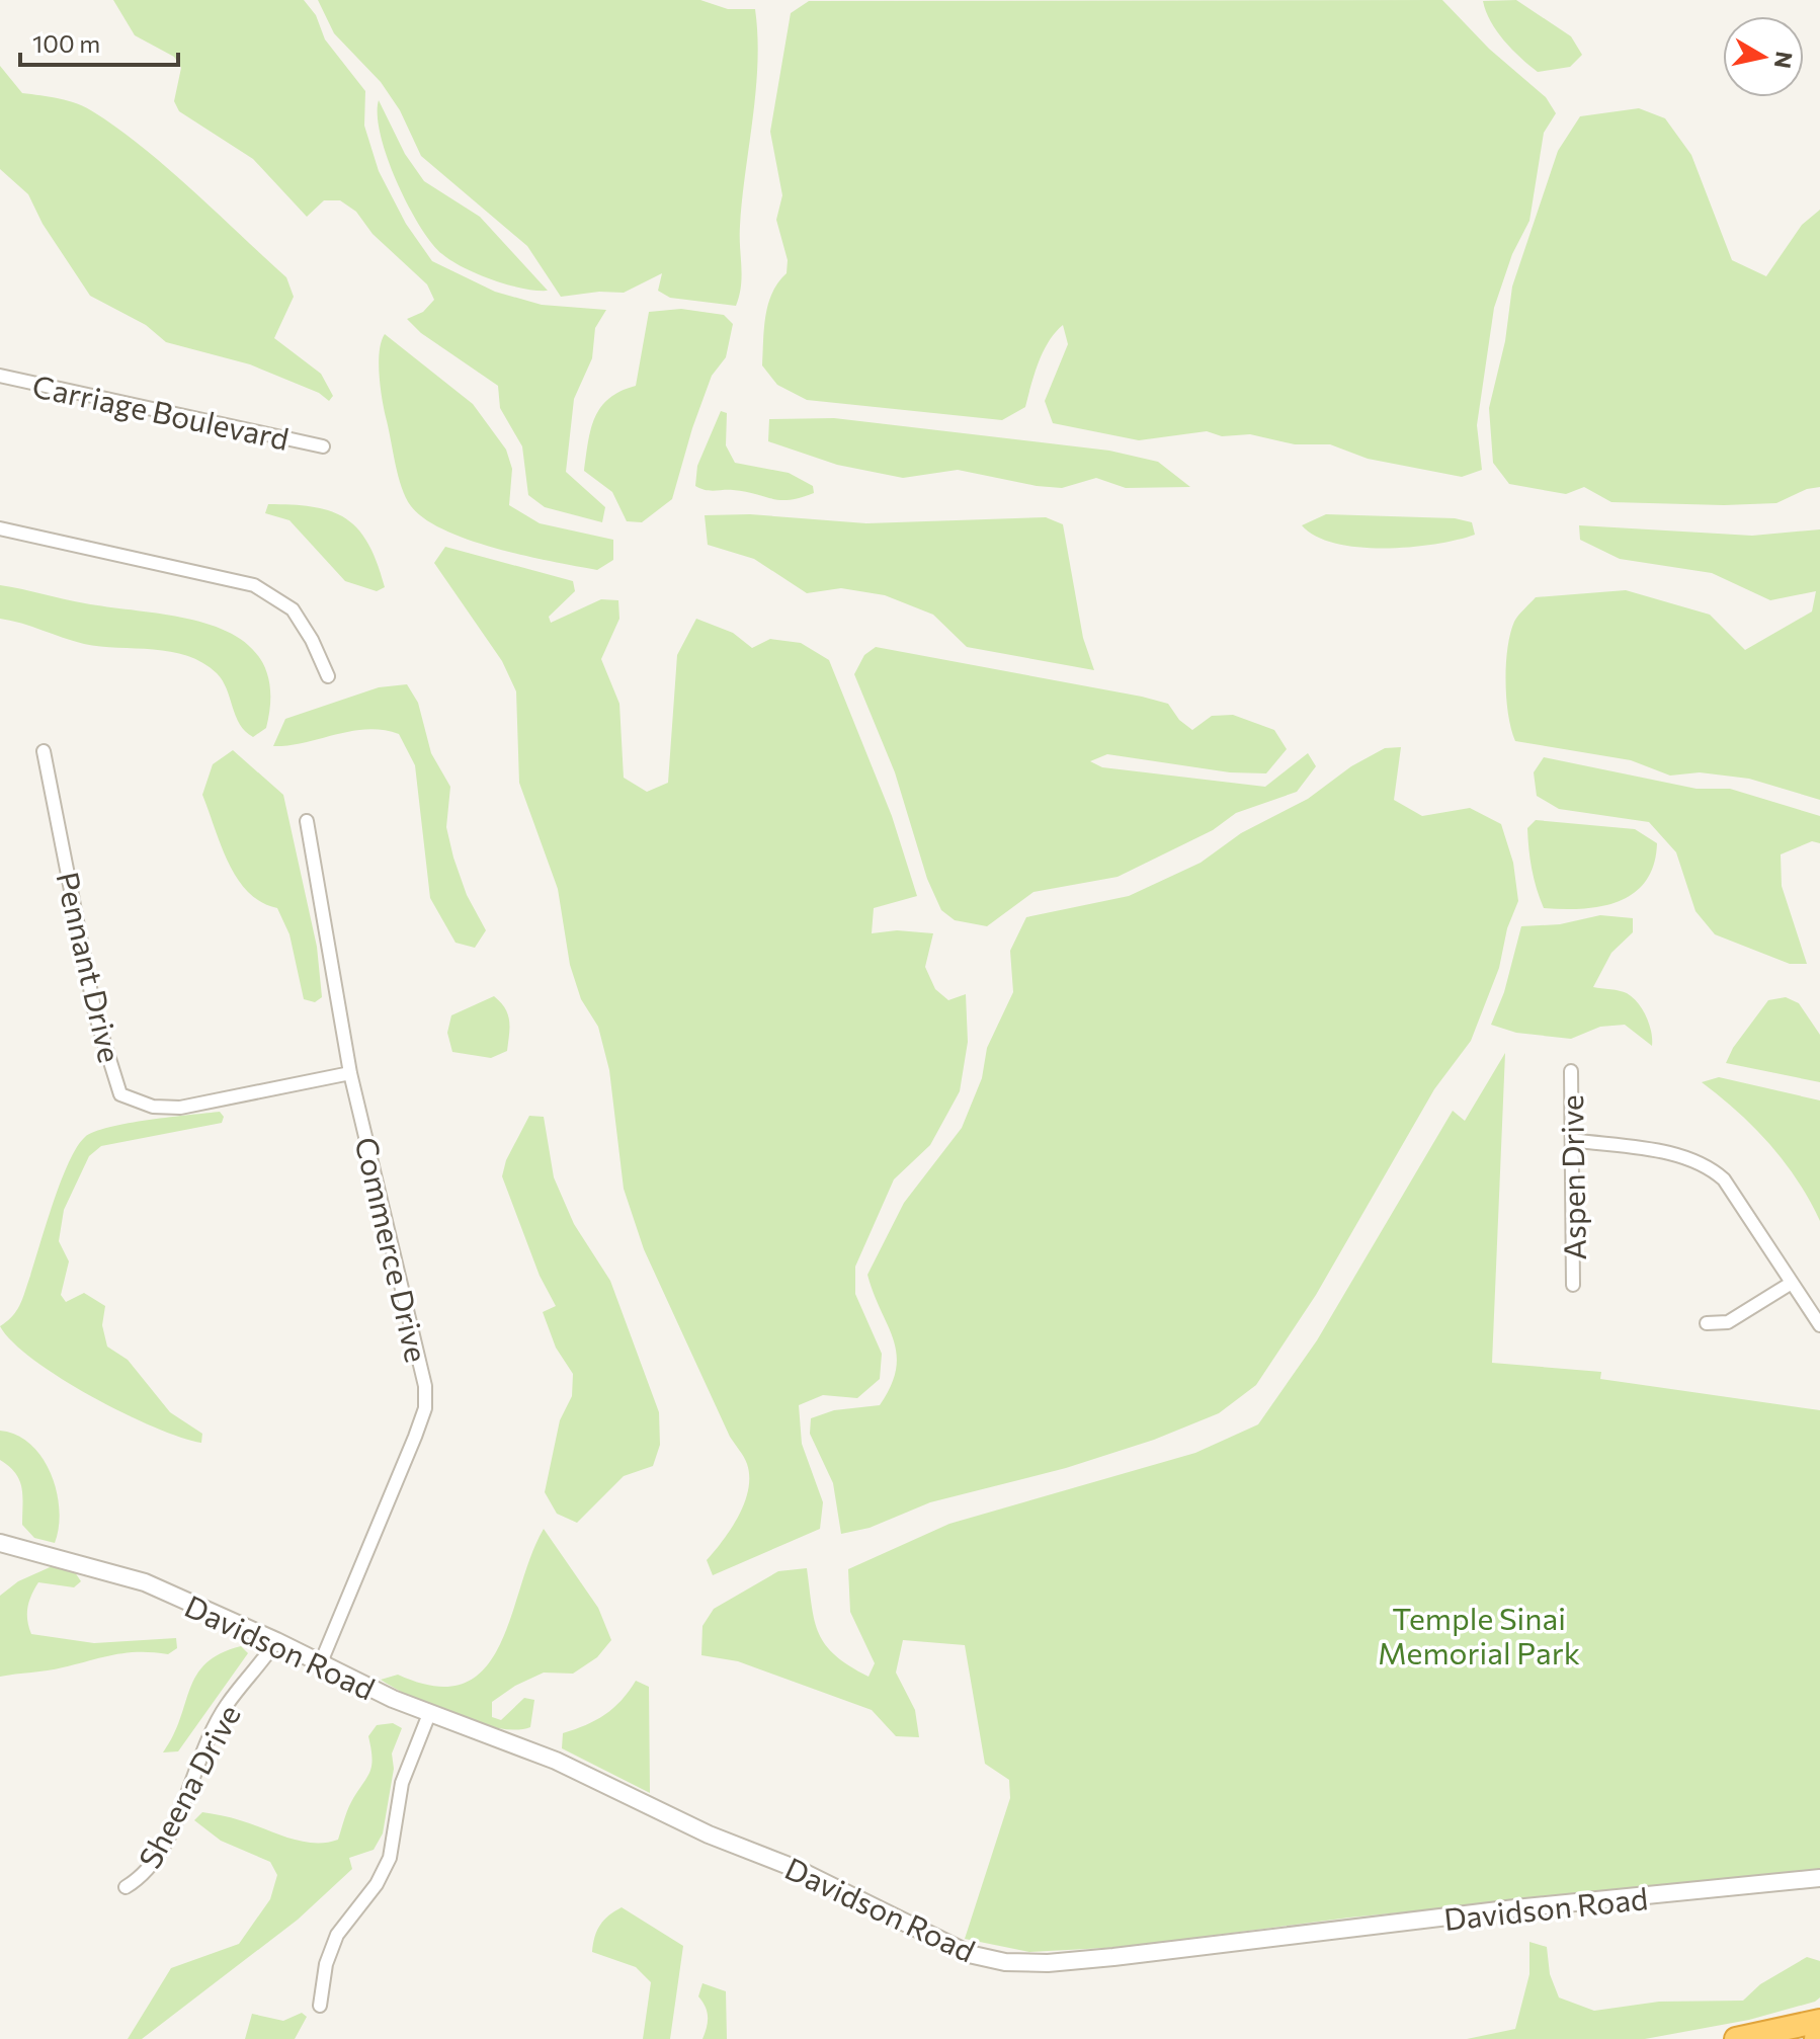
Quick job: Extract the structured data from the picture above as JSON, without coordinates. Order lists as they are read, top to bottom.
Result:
{
  "streets": {
    "street": [
      "Carriage Boulevard",
      "Pennant Drive",
      "Aspen Drive",
      "Commerce Drive",
      "Davidson Road",
      "Sheena Drive"
    ]
  },
  "crossings": [
    ["Pennant Drive", "Commerce Drive"],
    ["Commerce Drive", "Davidson Road"],
    ["Davidson Road", "Sheena Drive"]
  ],
  "parks": ["Temple Sinai Memorial Park"],
  "scale_bar": "100 m",
  "north": "right"
}
